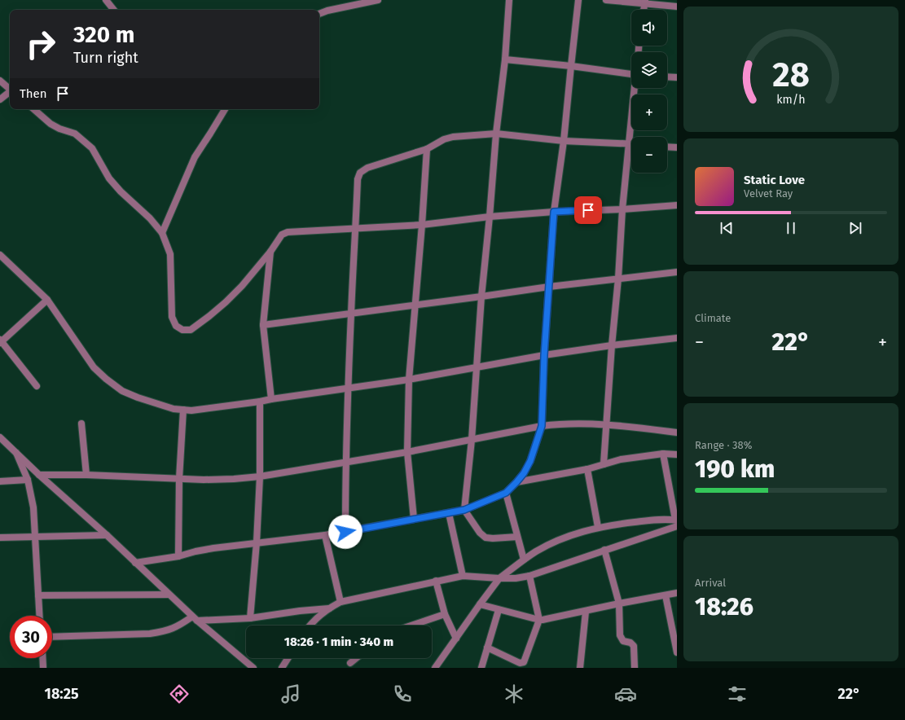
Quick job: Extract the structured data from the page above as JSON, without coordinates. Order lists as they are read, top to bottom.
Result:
{
  "page": {
    "map_buttons": ["+", "−"],
    "turn": ["320 m", "Turn right"],
    "then": "Then",
    "song": ["Static Love", "Velvet Ray"],
    "tile": [
      "Climate",
      ["Range · 38%", "190 km"],
      ["Arrival", "18:26"]
    ],
    "heat": ["−", "22°", "+"],
    "limit": "30",
    "trip": "18:26 · 1 min · 340 m",
    "tabs": ["18:25", "22°"],
    "gauge": ["28", "km/h"]
  }
}
